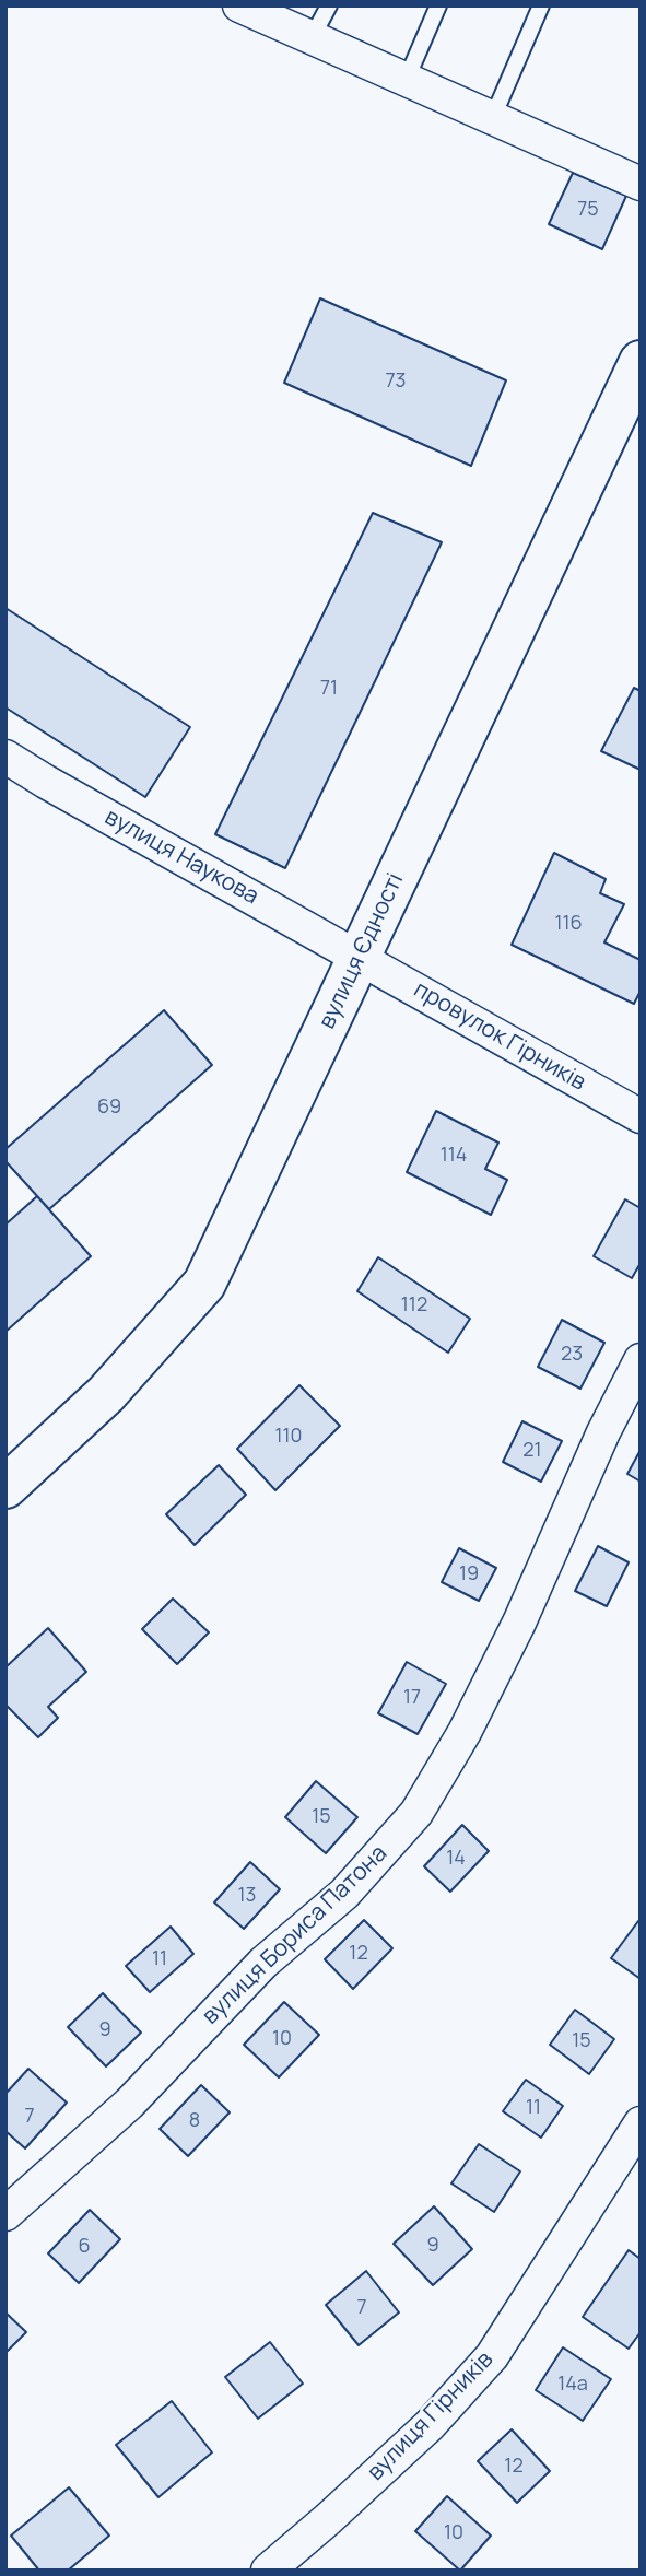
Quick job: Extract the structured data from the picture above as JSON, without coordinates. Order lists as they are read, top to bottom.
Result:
{
  "streets": {
    "street": [
      "вулиця Наукова",
      "вулиця Єдності",
      "провулок Гірників",
      "вулиця Бориса Патона",
      "вулиця Гірників"
    ]
  },
  "crossings": [
    ["вулиця Наукова", "вулиця Єдності"],
    ["вулиця Наукова", "провулок Гірників"],
    ["вулиця Єдності", "провулок Гірників"]
  ],
  "house_numbers": [
    "75",
    "73",
    "71",
    "116",
    "69",
    "114",
    "112",
    "23",
    "110",
    "21",
    "19",
    "17",
    "15",
    "14",
    "13",
    "12",
    "11",
    "9",
    "10",
    "15",
    "11",
    "7",
    "8",
    "9",
    "6",
    "7",
    "14а",
    "12",
    "10"
  ]
}
